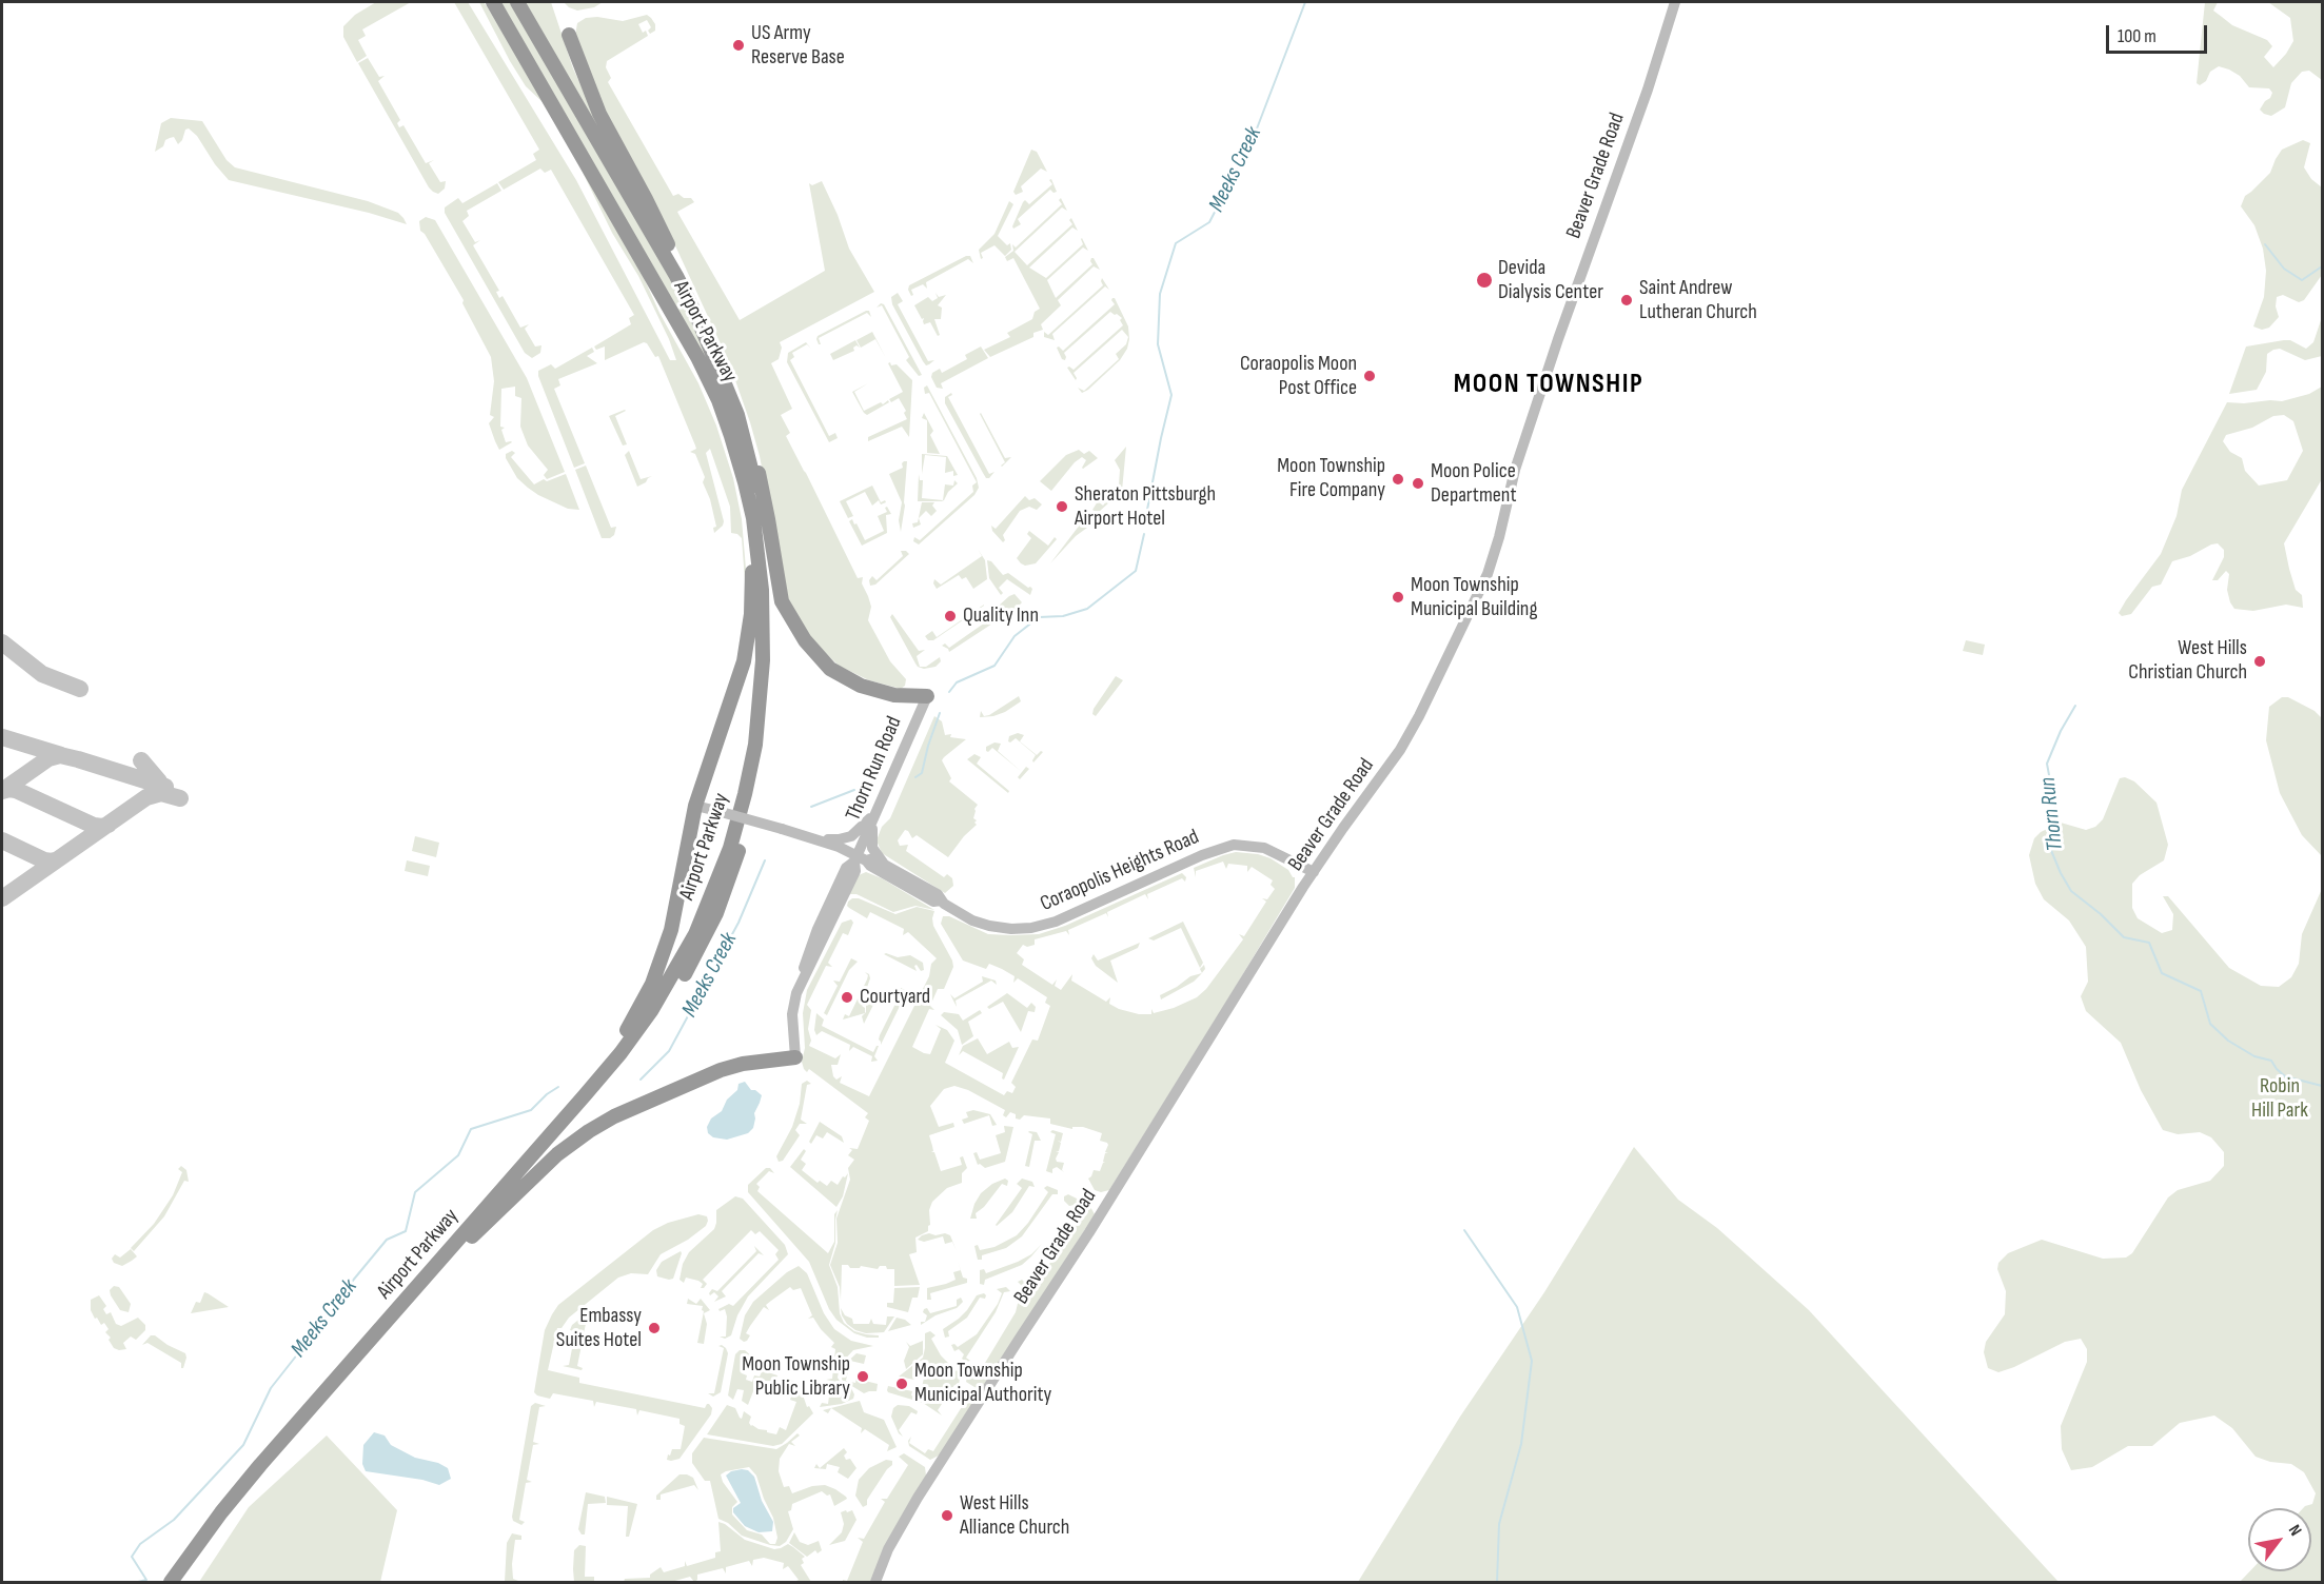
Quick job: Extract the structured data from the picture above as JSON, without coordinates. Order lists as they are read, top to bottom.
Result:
{
  "streets": {
    "highway": ["Airport Parkway"],
    "main road": ["Beaver Grade Road", "Thorn Run Road", "Coraopolis Heights Road"]
  },
  "crossings": [
    ["Beaver Grade Road", "Coraopolis Heights Road"],
    ["Thorn Run Road", "Coraopolis Heights Road"]
  ],
  "districts": ["MOON TOWNSHIP"],
  "water": ["Meeks Creek", "Thorn Run"],
  "parks": ["Robin Hill Park"],
  "places": [
    "US Army Reserve Base",
    "Devida Dialysis Center",
    "Saint Andrew Lutheran Church",
    "Coraopolis Moon Post Office",
    "Moon Township Fire Company",
    "Moon Police Department",
    "Sheraton Pittsburgh Airport Hotel",
    "Moon Township Municipal Building",
    "Quality Inn",
    "West Hills Christian Church",
    "Courtyard",
    "Embassy Suites Hotel",
    "Moon Township Public Library",
    "Moon Township Municipal Authority",
    "West Hills Alliance Church"
  ],
  "scale_bar": "100 m",
  "north": "top right"
}
